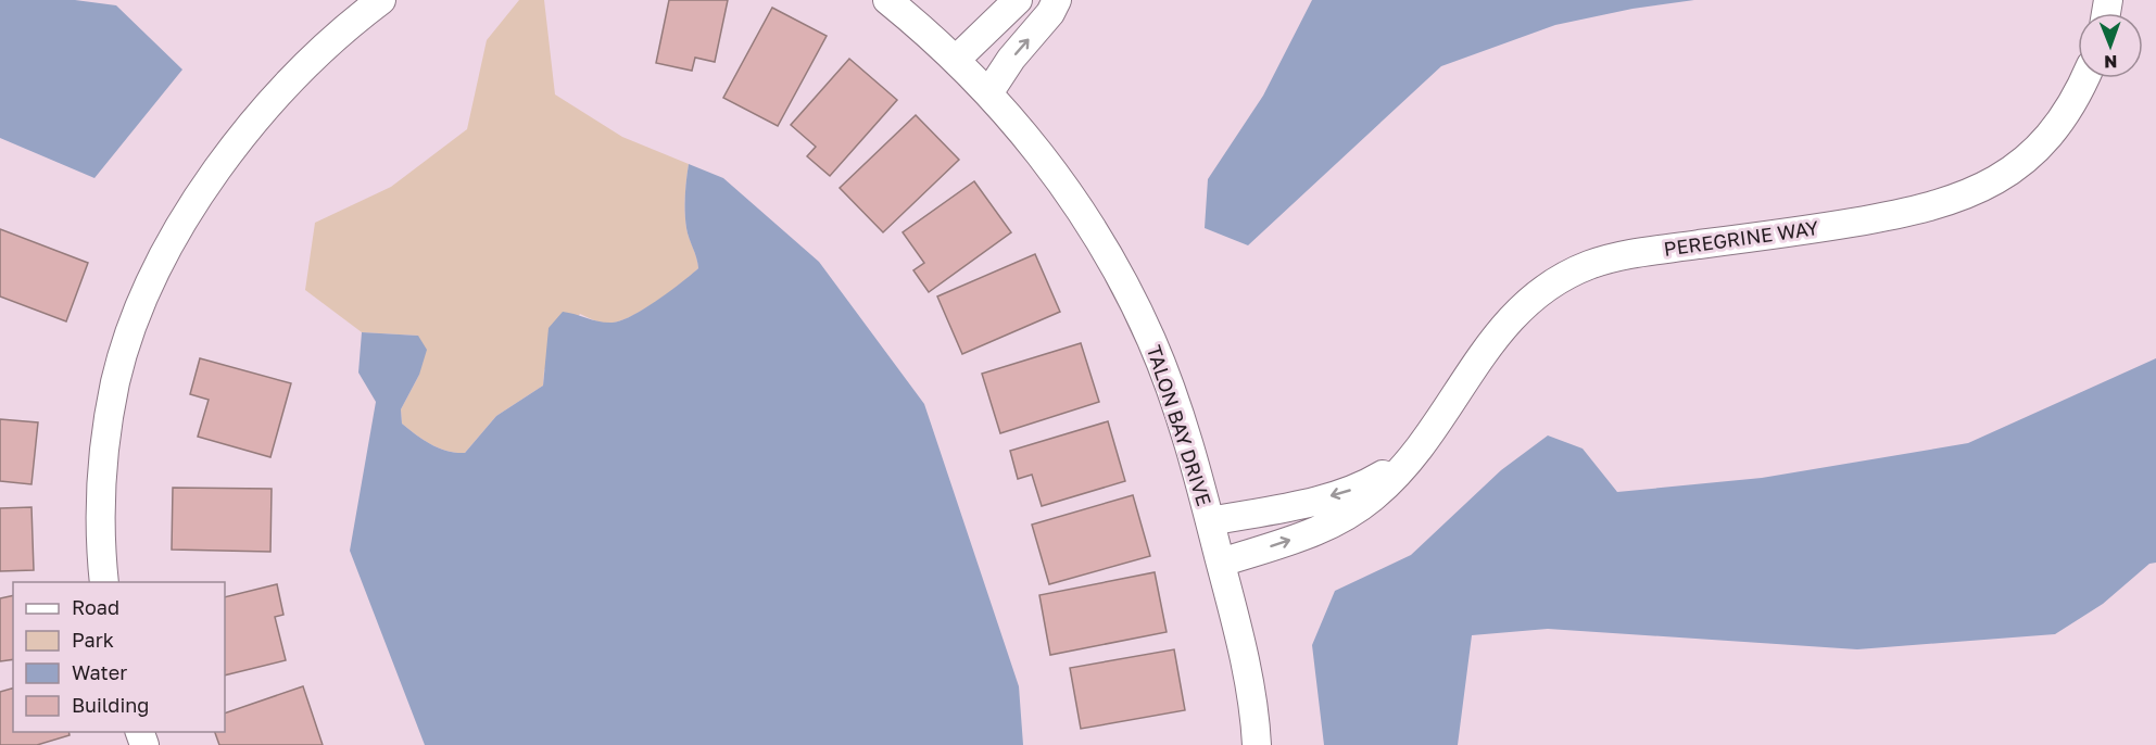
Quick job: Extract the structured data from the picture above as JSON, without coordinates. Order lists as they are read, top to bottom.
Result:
{
  "streets": {
    "street": ["PEREGRINE WAY", "TALON BAY DRIVE"]
  },
  "crossings": [
    ["PEREGRINE WAY", "TALON BAY DRIVE"]
  ],
  "legend": [
    "Road",
    "Park",
    "Water",
    "Building"
  ],
  "north": "bottom"
}
